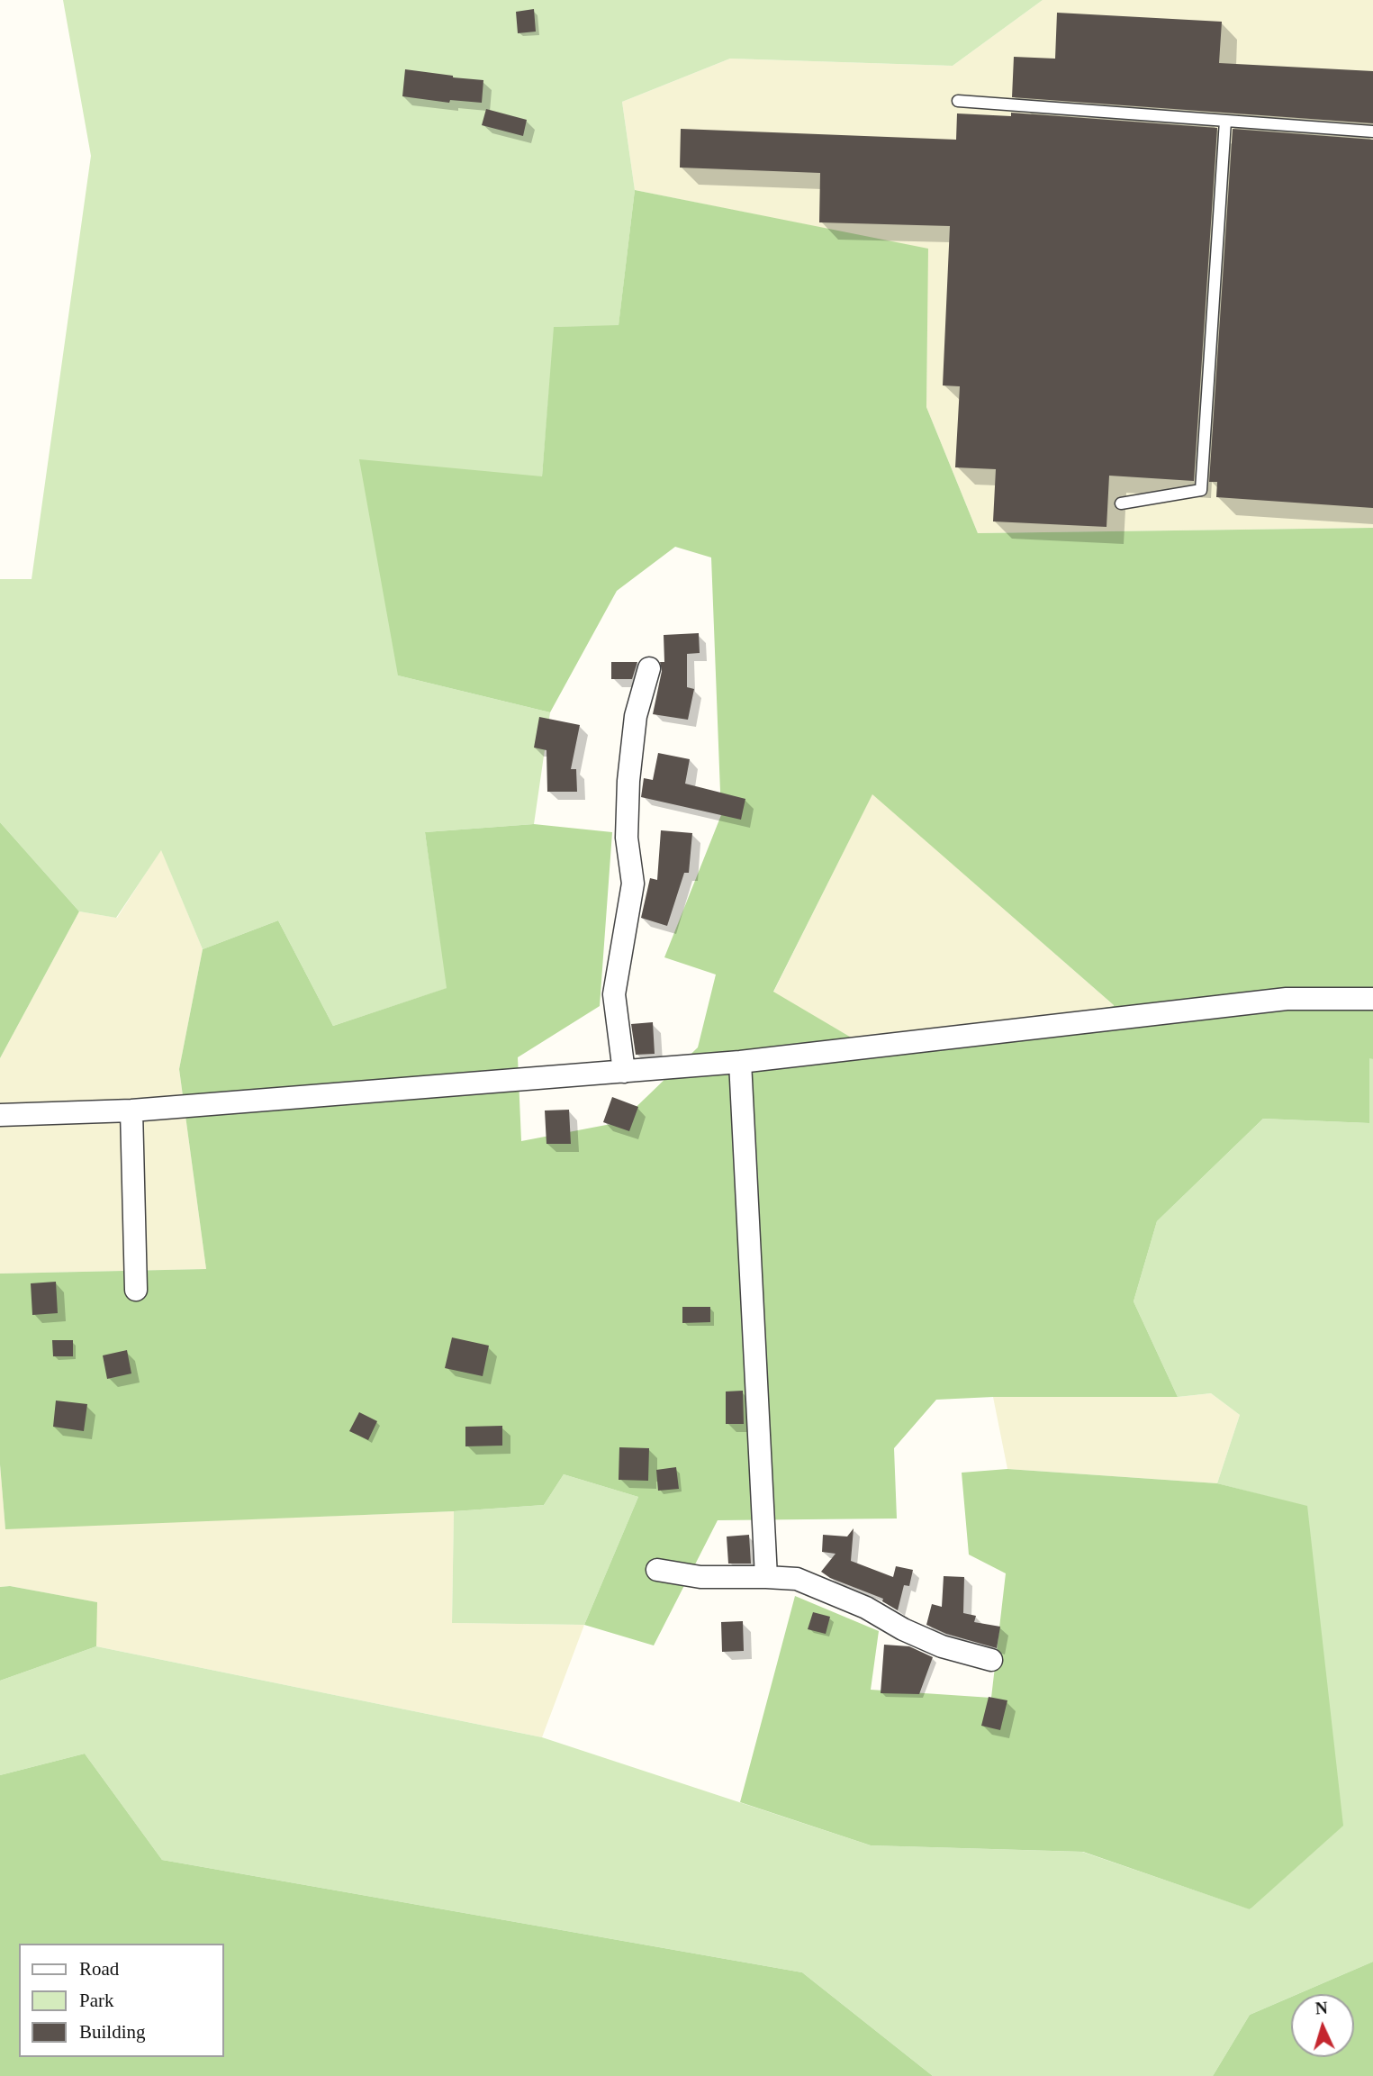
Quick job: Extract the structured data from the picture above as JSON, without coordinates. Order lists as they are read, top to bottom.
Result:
{
  "legend": ["Road", "Park", "Building"],
  "north": "top"
}
